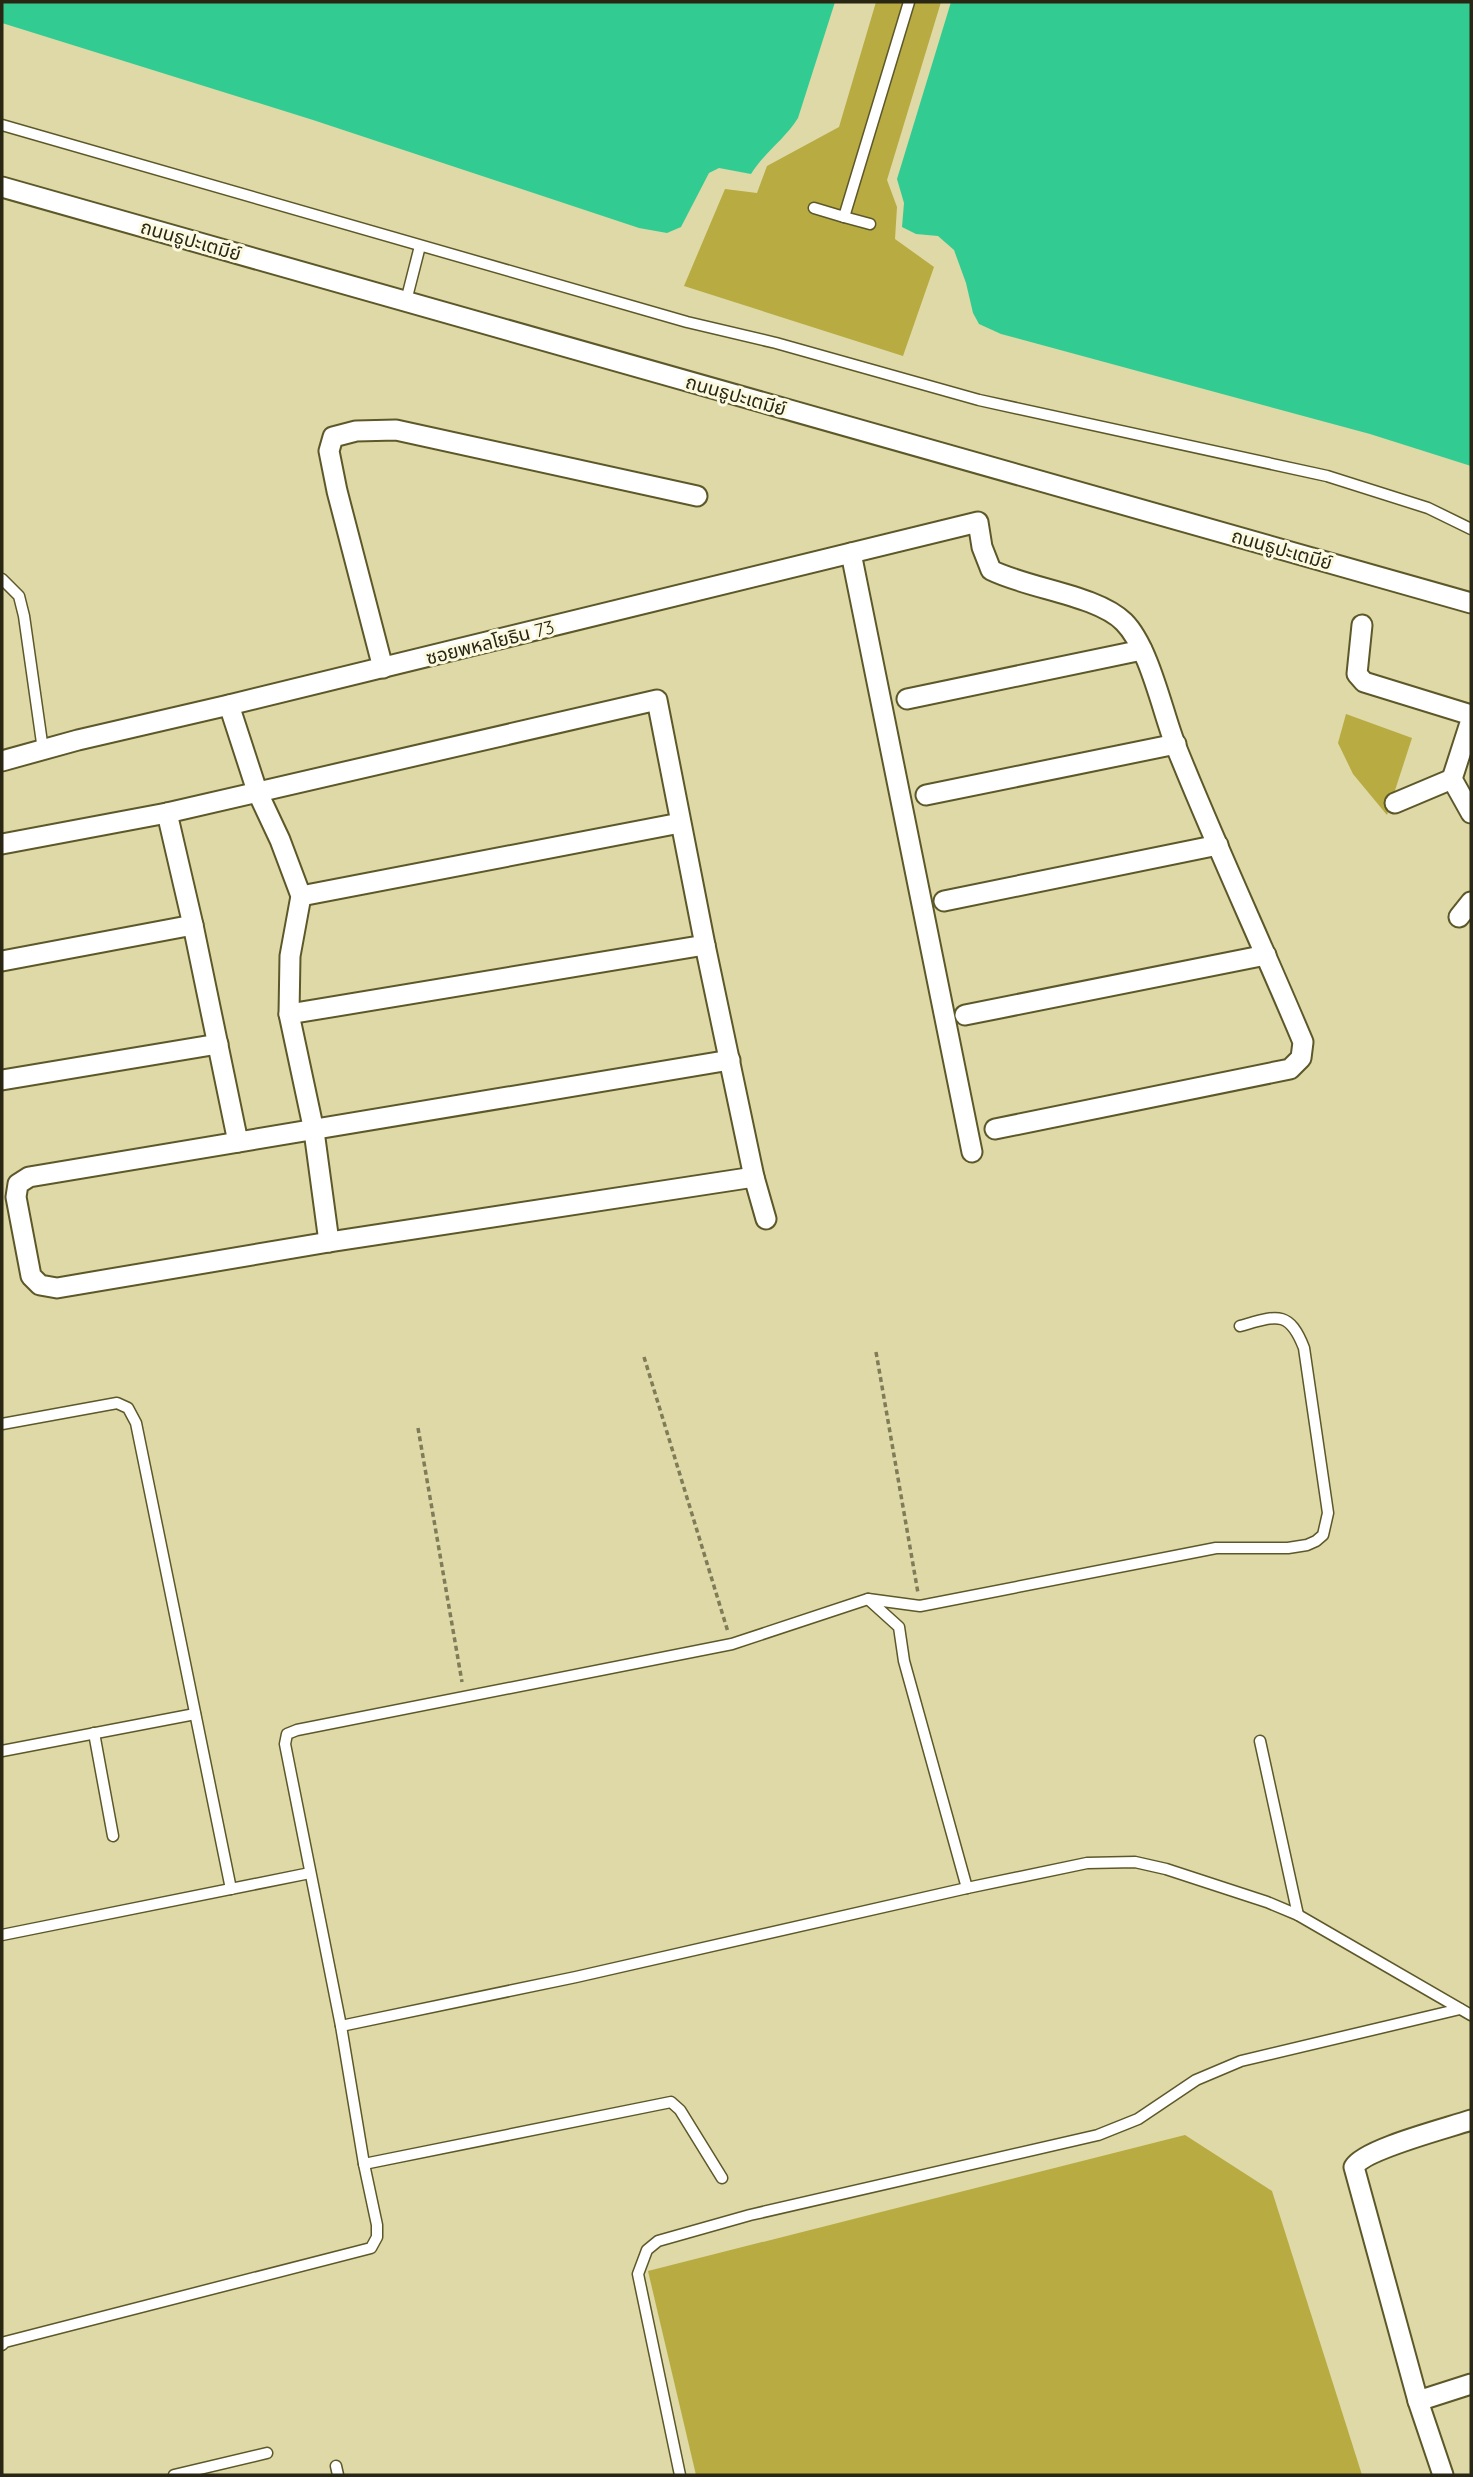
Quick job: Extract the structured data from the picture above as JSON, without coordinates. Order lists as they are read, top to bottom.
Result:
{
  "streets": {
    "street": ["ถนนธูปะเตมีย์", "ซอยพหลโยธิน 73"]
  }
}
